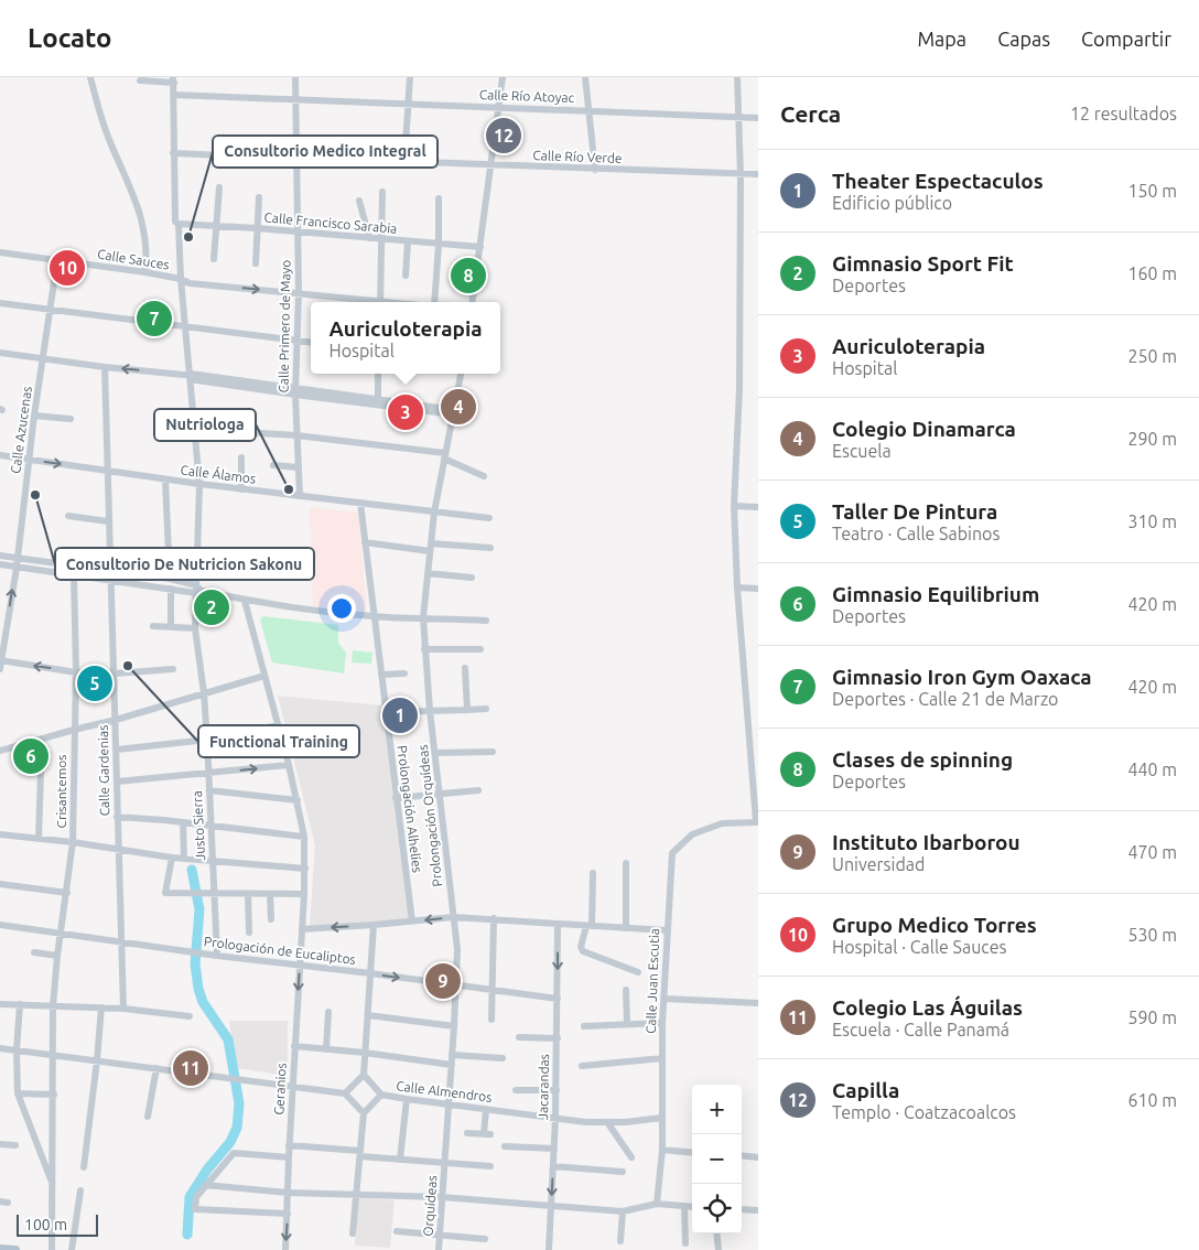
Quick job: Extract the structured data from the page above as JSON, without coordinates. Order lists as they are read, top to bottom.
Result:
{
  "streets": {
    "street": [
      "Calle Río Atoyac",
      "Calle Río Verde",
      "Calle Francisco Sarabia",
      "Calle Sauces",
      "Calle Primero de Mayo",
      "Calle Azucenas",
      "Calle Álamos",
      "Calle Gardenias",
      "Crisantemos",
      "Prolongación Alhelíes",
      "Prolongación Orquídeas",
      "Justo Sierra",
      "Prologación de Eucaliptos",
      "Calle Juan Escutia",
      "Jacarandas",
      "Geranios",
      "Calle Almendros",
      "Orquídeas"
    ]
  },
  "crossings": [
    ["Calle Río Atoyac", "Calle Primero de Mayo"],
    ["Calle Río Atoyac", "Justo Sierra"],
    ["Calle Río Verde", "Calle Primero de Mayo"],
    ["Calle Francisco Sarabia", "Calle Primero de Mayo"],
    ["Calle Francisco Sarabia", "Justo Sierra"],
    ["Calle Sauces", "Calle Primero de Mayo"],
    ["Calle Sauces", "Calle Azucenas"],
    ["Calle Sauces", "Justo Sierra"],
    ["Calle Primero de Mayo", "Calle Álamos"],
    ["Calle Azucenas", "Calle Álamos"],
    ["Calle Álamos", "Calle Gardenias"],
    ["Calle Álamos", "Prolongación Alhelíes"],
    ["Calle Álamos", "Prolongación Orquídeas"],
    ["Calle Álamos", "Justo Sierra"],
    ["Calle Gardenias", "Prologación de Eucaliptos"],
    ["Crisantemos", "Prologación de Eucaliptos"],
    ["Prolongación Orquídeas", "Prologación de Eucaliptos"],
    ["Prolongación Orquídeas", "Calle Almendros"],
    ["Prolongación Orquídeas", "Orquídeas"],
    ["Justo Sierra", "Prologación de Eucaliptos"],
    ["Prologación de Eucaliptos", "Jacarandas"],
    ["Prologación de Eucaliptos", "Geranios"],
    ["Calle Juan Escutia", "Calle Almendros"],
    ["Jacarandas", "Calle Almendros"]
  ],
  "one_way": ["Jacarandas"],
  "places": [
    "Consultorio Medico Integral",
    "Nutriologa",
    "Consultorio De Nutricion Sakonu",
    "Functional Training"
  ],
  "scale_bar": "100 m",
  "page": {
    "header": "Locato",
    "nav": ["Mapa", "Capas", "Compartir"],
    "heading": ["Cerca", "12 resultados"],
    "pins": [
      "12",
      "10",
      "8",
      "7",
      "4",
      "3",
      "2",
      "5",
      "1",
      "6",
      "9",
      "11"
    ],
    "list": [
      {
        "mark": "1",
        "name": "Theater Espectaculos",
        "note": "Edificio público",
        "value": "150 m"
      },
      {
        "mark": "2",
        "name": "Gimnasio Sport Fit",
        "note": "Deportes",
        "value": "160 m"
      },
      {
        "mark": "3",
        "name": "Auriculoterapia",
        "note": "Hospital",
        "value": "250 m"
      },
      {
        "mark": "4",
        "name": "Colegio Dinamarca",
        "note": "Escuela",
        "value": "290 m"
      },
      {
        "mark": "5",
        "name": "Taller De Pintura",
        "note": "Teatro · Calle Sabinos",
        "value": "310 m"
      },
      {
        "mark": "6",
        "name": "Gimnasio Equilibrium",
        "note": "Deportes",
        "value": "420 m"
      },
      {
        "mark": "7",
        "name": "Gimnasio Iron Gym Oaxaca",
        "note": "Deportes · Calle 21 de Marzo",
        "value": "420 m"
      },
      {
        "mark": "8",
        "name": "Clases de spinning",
        "note": "Deportes",
        "value": "440 m"
      },
      {
        "mark": "9",
        "name": "Instituto Ibarborou",
        "note": "Universidad",
        "value": "470 m"
      },
      {
        "mark": "10",
        "name": "Grupo Medico Torres",
        "note": "Hospital · Calle Sauces",
        "value": "530 m"
      },
      {
        "mark": "11",
        "name": "Colegio Las Águilas",
        "note": "Escuela · Calle Panamá",
        "value": "590 m"
      },
      {
        "mark": "12",
        "name": "Capilla",
        "note": "Templo · Coatzacoalcos",
        "value": "610 m"
      }
    ],
    "popup": ["Auriculoterapia", "Hospital"],
    "map_buttons": ["+", "−"],
    "scale": "100 m"
  }
}
